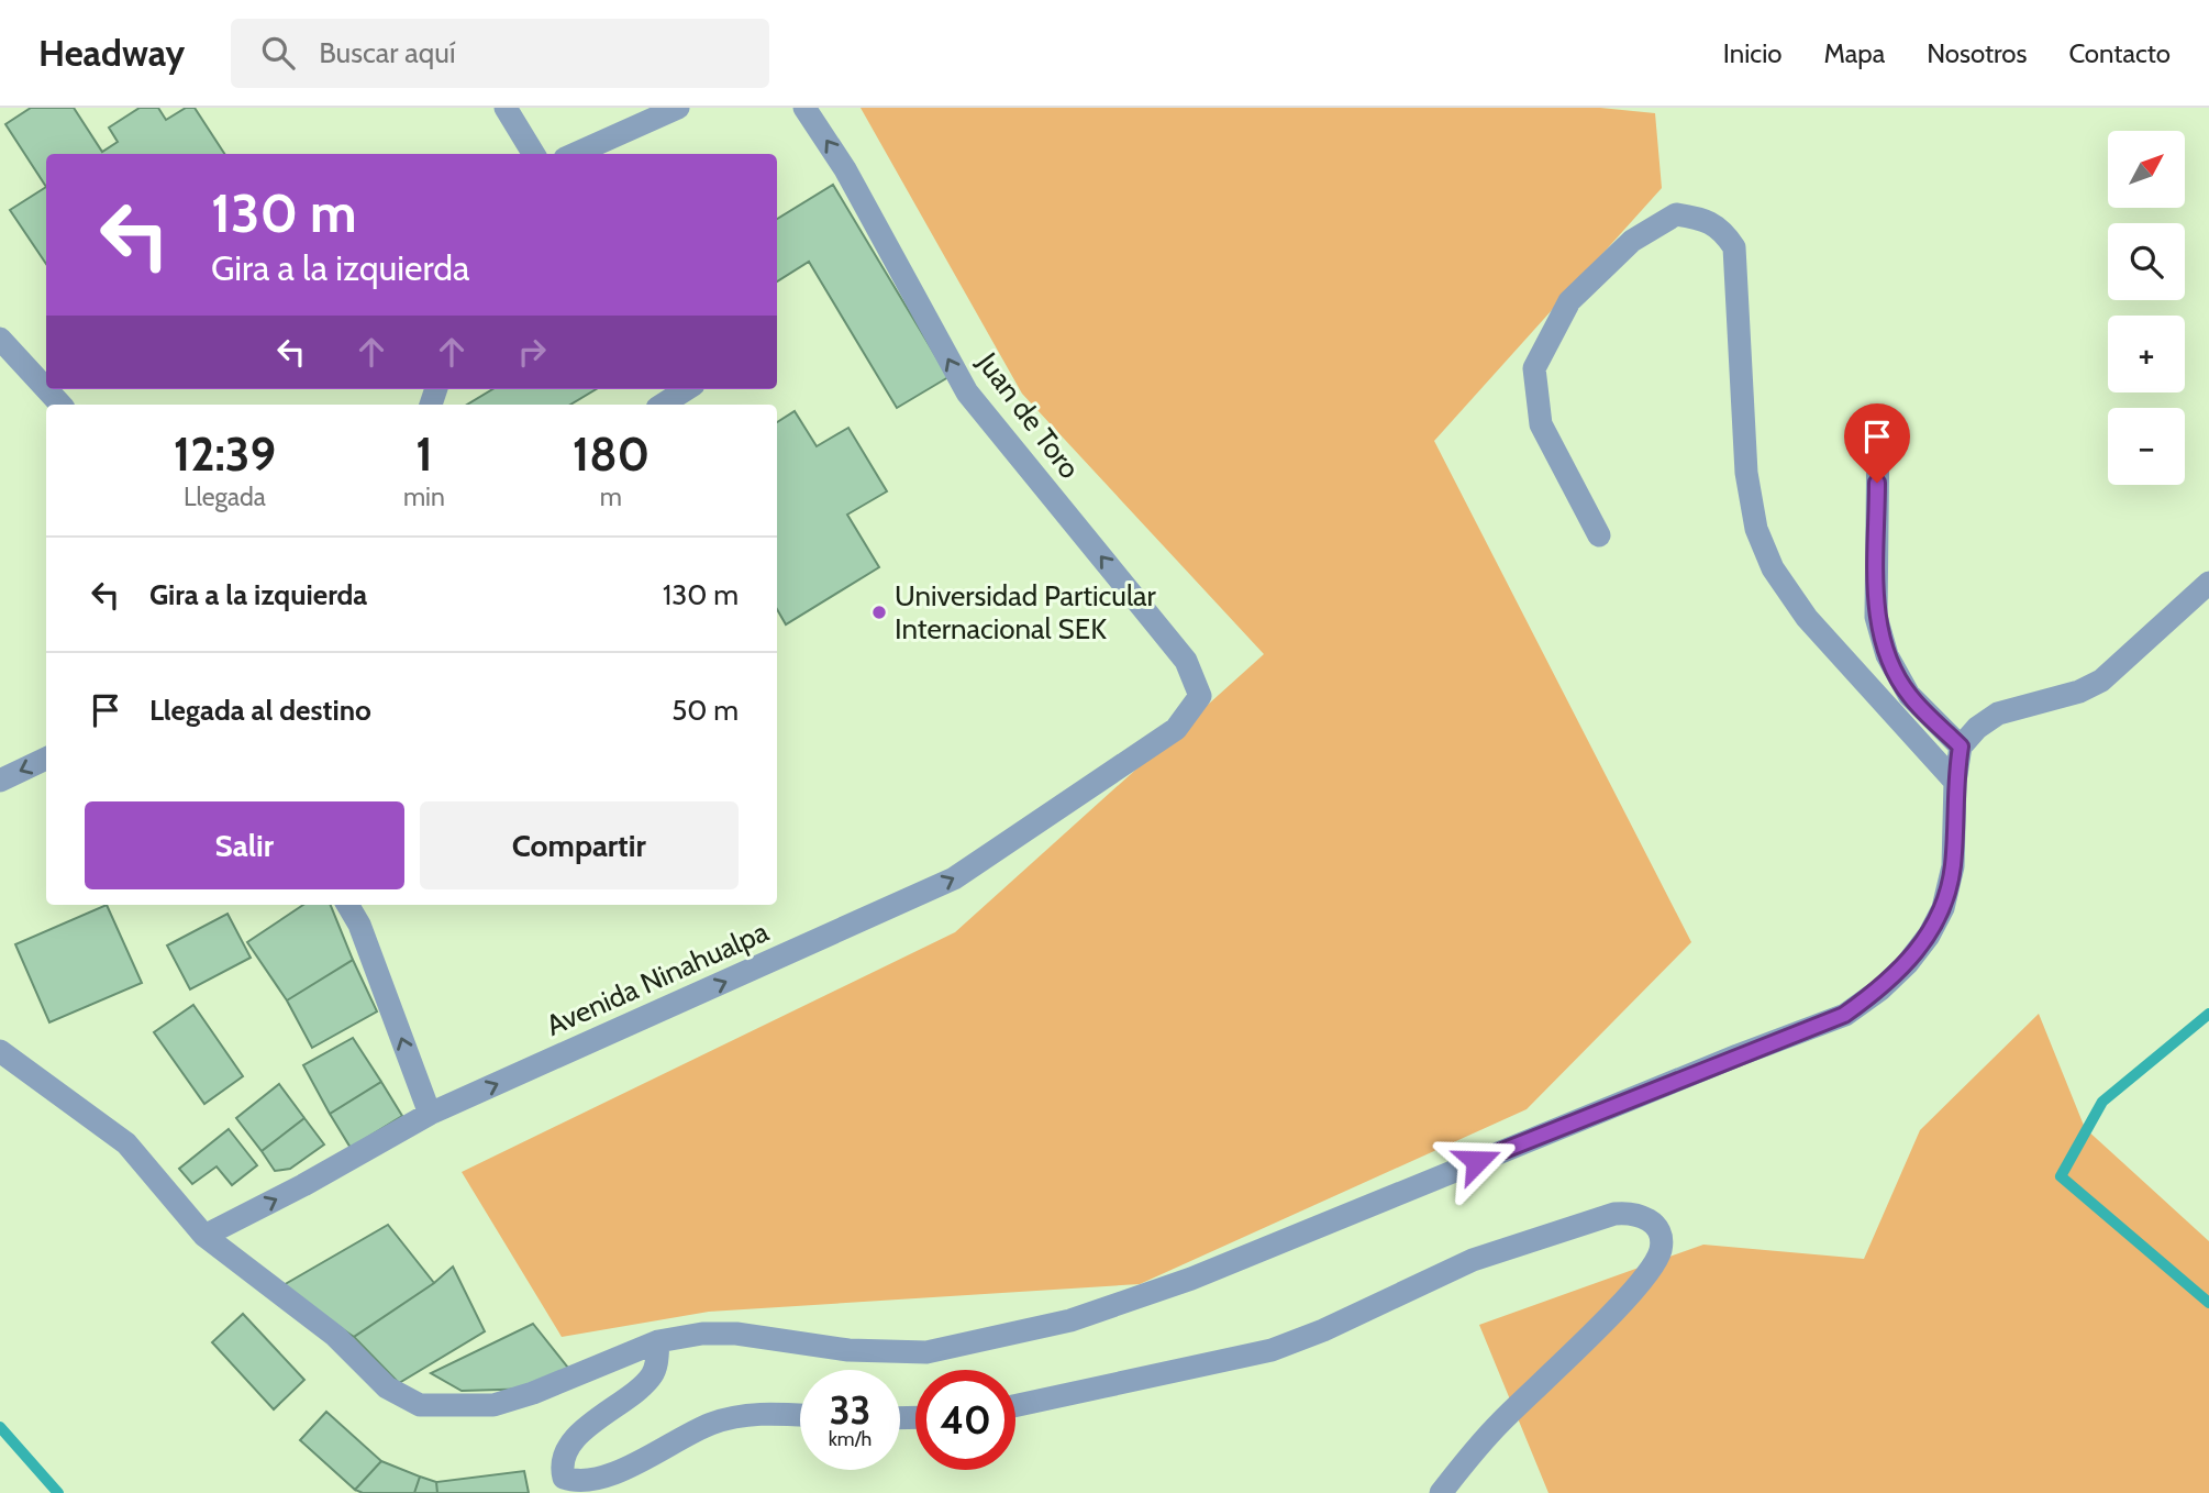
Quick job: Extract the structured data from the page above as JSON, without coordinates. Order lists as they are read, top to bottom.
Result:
{
  "streets": {
    "street": ["Juan de Toro", "Avenida Ninahualpa"]
  },
  "crossings": [
    ["Juan de Toro", "Avenida Ninahualpa"]
  ],
  "one_way": ["Juan de Toro", "Avenida Ninahualpa"],
  "places": ["Universidad Particular Internacional SEK"],
  "north": "top right",
  "page": {
    "header": "Headway",
    "search": "Buscar aquí",
    "nav": [
      "Inicio",
      "Mapa",
      "Nosotros",
      "Contacto"
    ],
    "map_buttons": ["+", "−"],
    "turn": ["130 m", "Gira a la izquierda"],
    "eta": [
      "12:39",
      "Llegada",
      "1",
      "min",
      "180",
      "m"
    ],
    "list": [
      {
        "name": "Gira a la izquierda",
        "value": "130 m"
      },
      {
        "name": "Llegada al destino",
        "value": "50 m"
      }
    ],
    "buttons": ["Salir", "Compartir"],
    "speed": "33 km/h",
    "limit": "40"
  }
}
